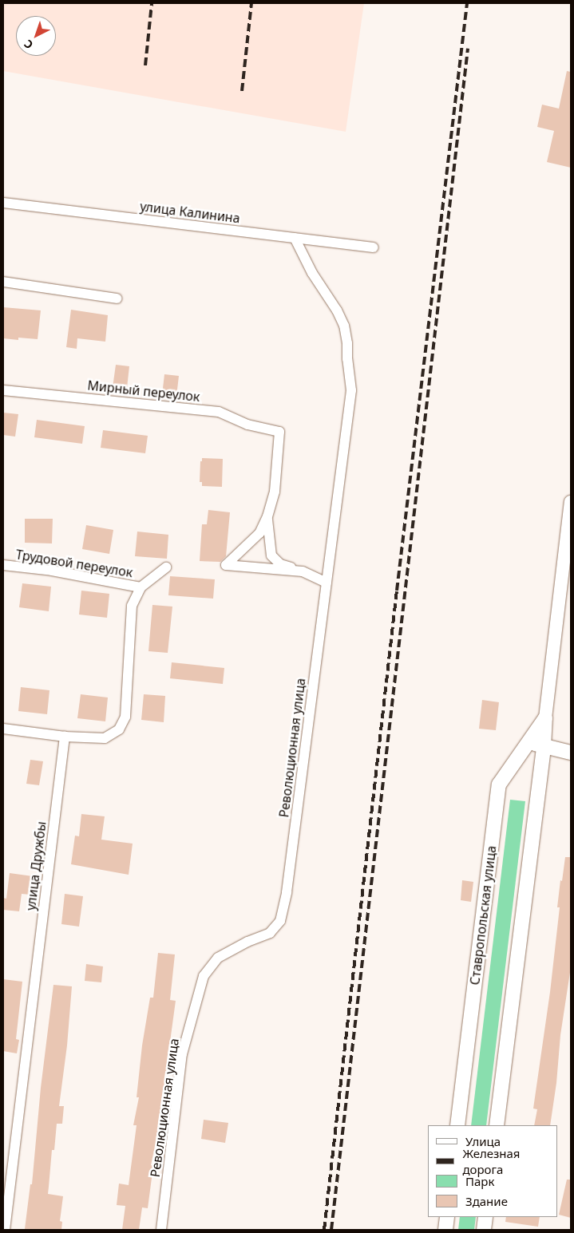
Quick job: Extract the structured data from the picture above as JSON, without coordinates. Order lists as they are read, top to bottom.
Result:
{
  "streets": {
    "main road": ["Ставропольская улица"],
    "street": [
      "улица Калинина",
      "Мирный переулок",
      "Трудовой переулок",
      "Революционная улица",
      "улица Дружбы"
    ]
  },
  "crossings": [
    ["улица Калинина", "Революционная улица"]
  ],
  "legend": [
    "Улица",
    "Железная дорога",
    "Парк",
    "Здание"
  ],
  "north": "bottom left"
}
